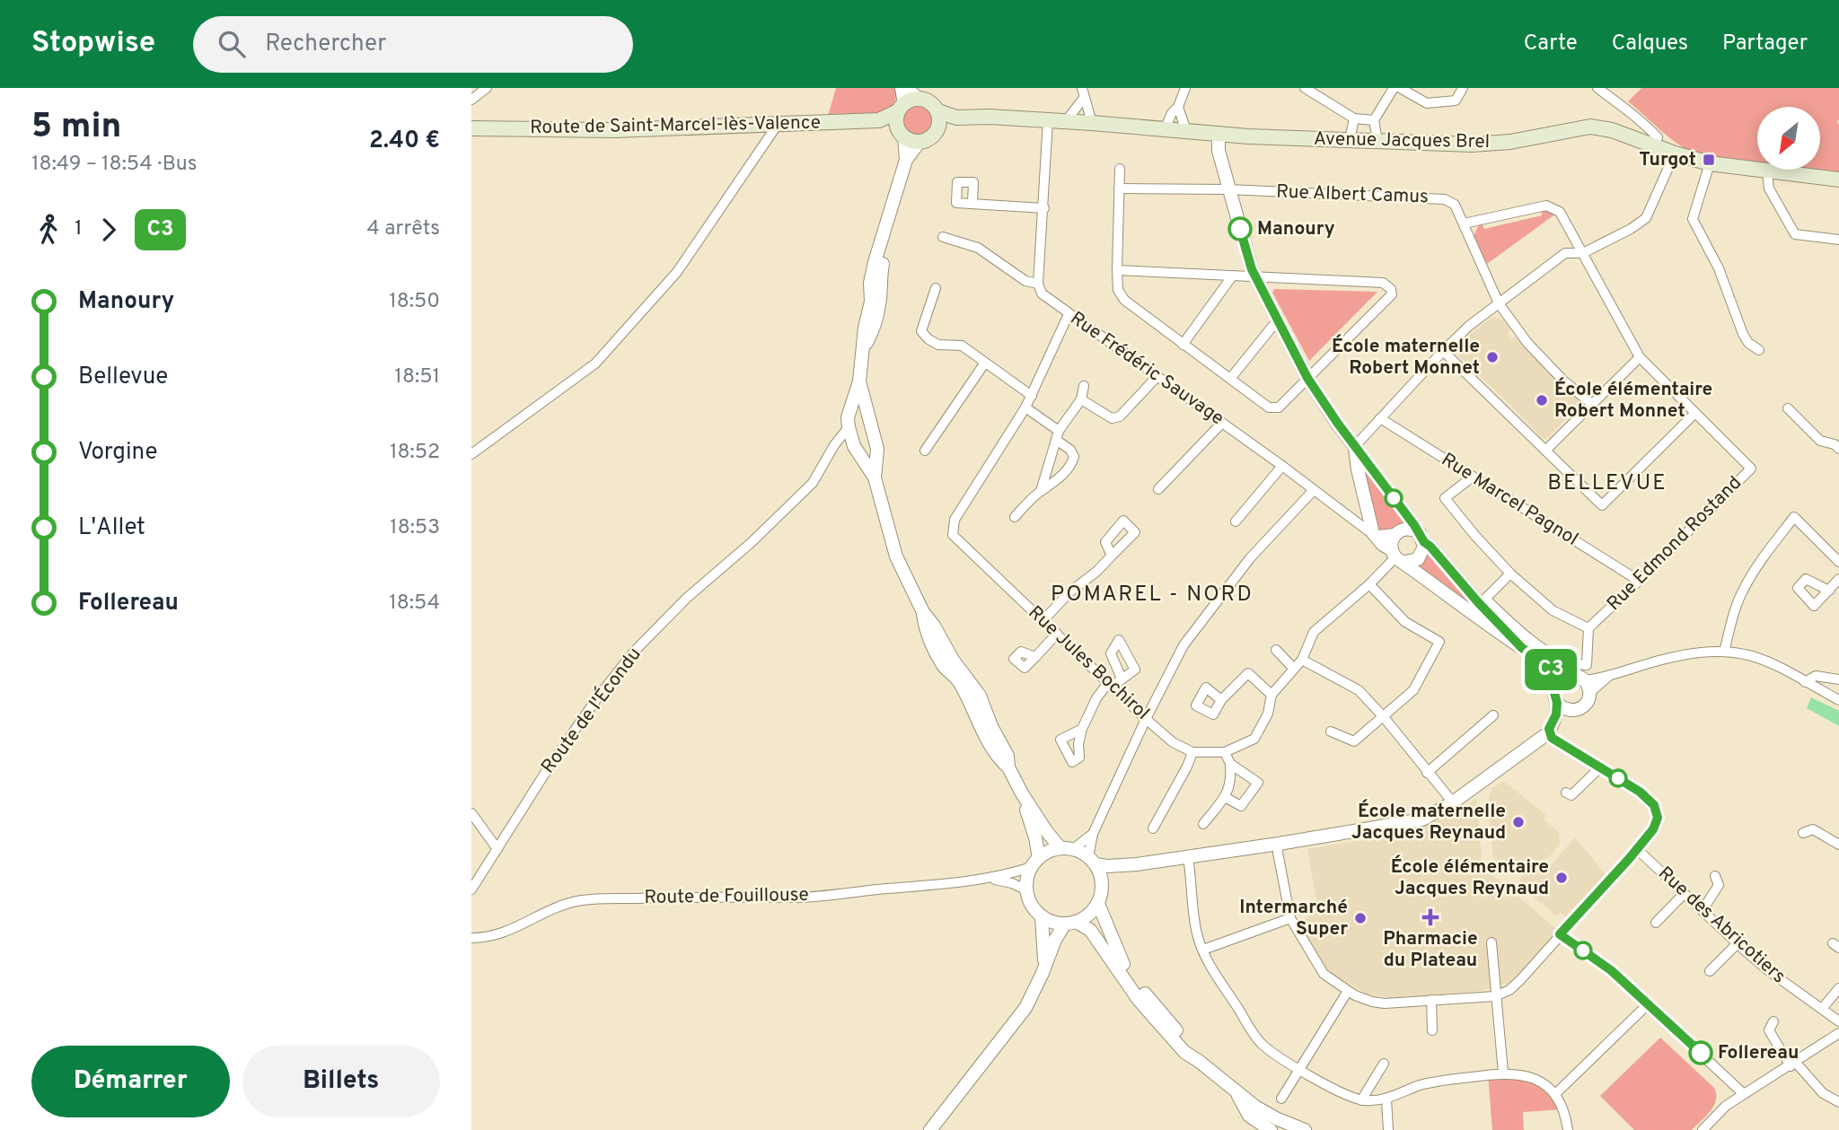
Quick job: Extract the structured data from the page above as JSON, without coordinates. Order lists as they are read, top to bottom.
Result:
{
  "streets": {
    "main road": ["Route de Saint-Marcel-lès-Valence", "Avenue Jacques Brel"],
    "street": [
      "Rue Albert Camus",
      "Rue Frédéric Sauvage",
      "Rue Marcel Pagnol",
      "Rue Edmond Rostand",
      "Rue Jules Bochirol",
      "Route de l'Écondu",
      "Route de Fouillouse",
      "Rue des Abricotiers"
    ]
  },
  "crossings": [
    ["Route de Saint-Marcel-lès-Valence", "Avenue Jacques Brel"],
    ["Rue Albert Camus", "Rue Edmond Rostand"],
    ["Rue Frédéric Sauvage", "Rue Jules Bochirol"],
    ["Rue Marcel Pagnol", "Rue Edmond Rostand"]
  ],
  "districts": ["BELLEVUE", "POMAREL - NORD"],
  "places": {
    "transit": ["Turgot"],
    "other": [
      "Manoury",
      "École maternelle Robert Monnet",
      "École élémentaire Robert Monnet",
      "École maternelle Jacques Reynaud",
      "École élémentaire Jacques Reynaud",
      "Intermarché Super",
      "Follereau"
    ],
    "health": ["Pharmacie du Plateau"]
  },
  "lines": ["bus line C3"],
  "north": "bottom left",
  "page": {
    "header": "Stopwise",
    "search": "Rechercher",
    "nav": ["Carte", "Calques", "Partager"],
    "heading": ["5 min", "18:49 – 18:54 · Bus", "2.40 €"],
    "on_map": "C3",
    "legs": ["1", "C3", "4 arrêts"],
    "list": [
      {
        "name": "Manoury",
        "value": "18:50"
      },
      {
        "name": "Bellevue",
        "value": "18:51"
      },
      {
        "name": "Vorgine",
        "value": "18:52"
      },
      {
        "name": "L'Allet",
        "value": "18:53"
      },
      {
        "name": "Follereau",
        "value": "18:54"
      }
    ],
    "buttons": ["Démarrer", "Billets"]
  }
}
